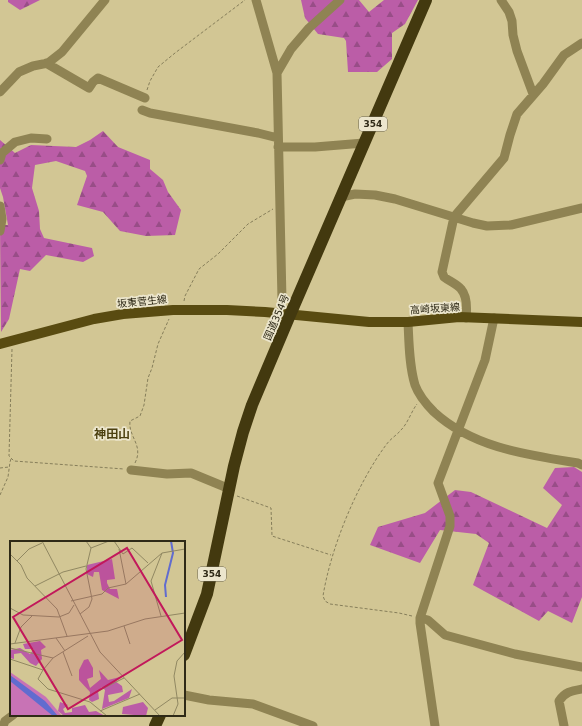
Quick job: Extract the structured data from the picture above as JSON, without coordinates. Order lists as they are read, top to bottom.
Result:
{
  "streets": {
    "highway": ["354", "国道354号"],
    "main road": ["坂東菅生線", "高崎坂東線"]
  },
  "crossings": [
    ["坂東菅生線", "高崎坂東線"],
    ["坂東菅生線", "国道354号"],
    ["高崎坂東線", "国道354号"]
  ],
  "districts": ["神田山"]
}
